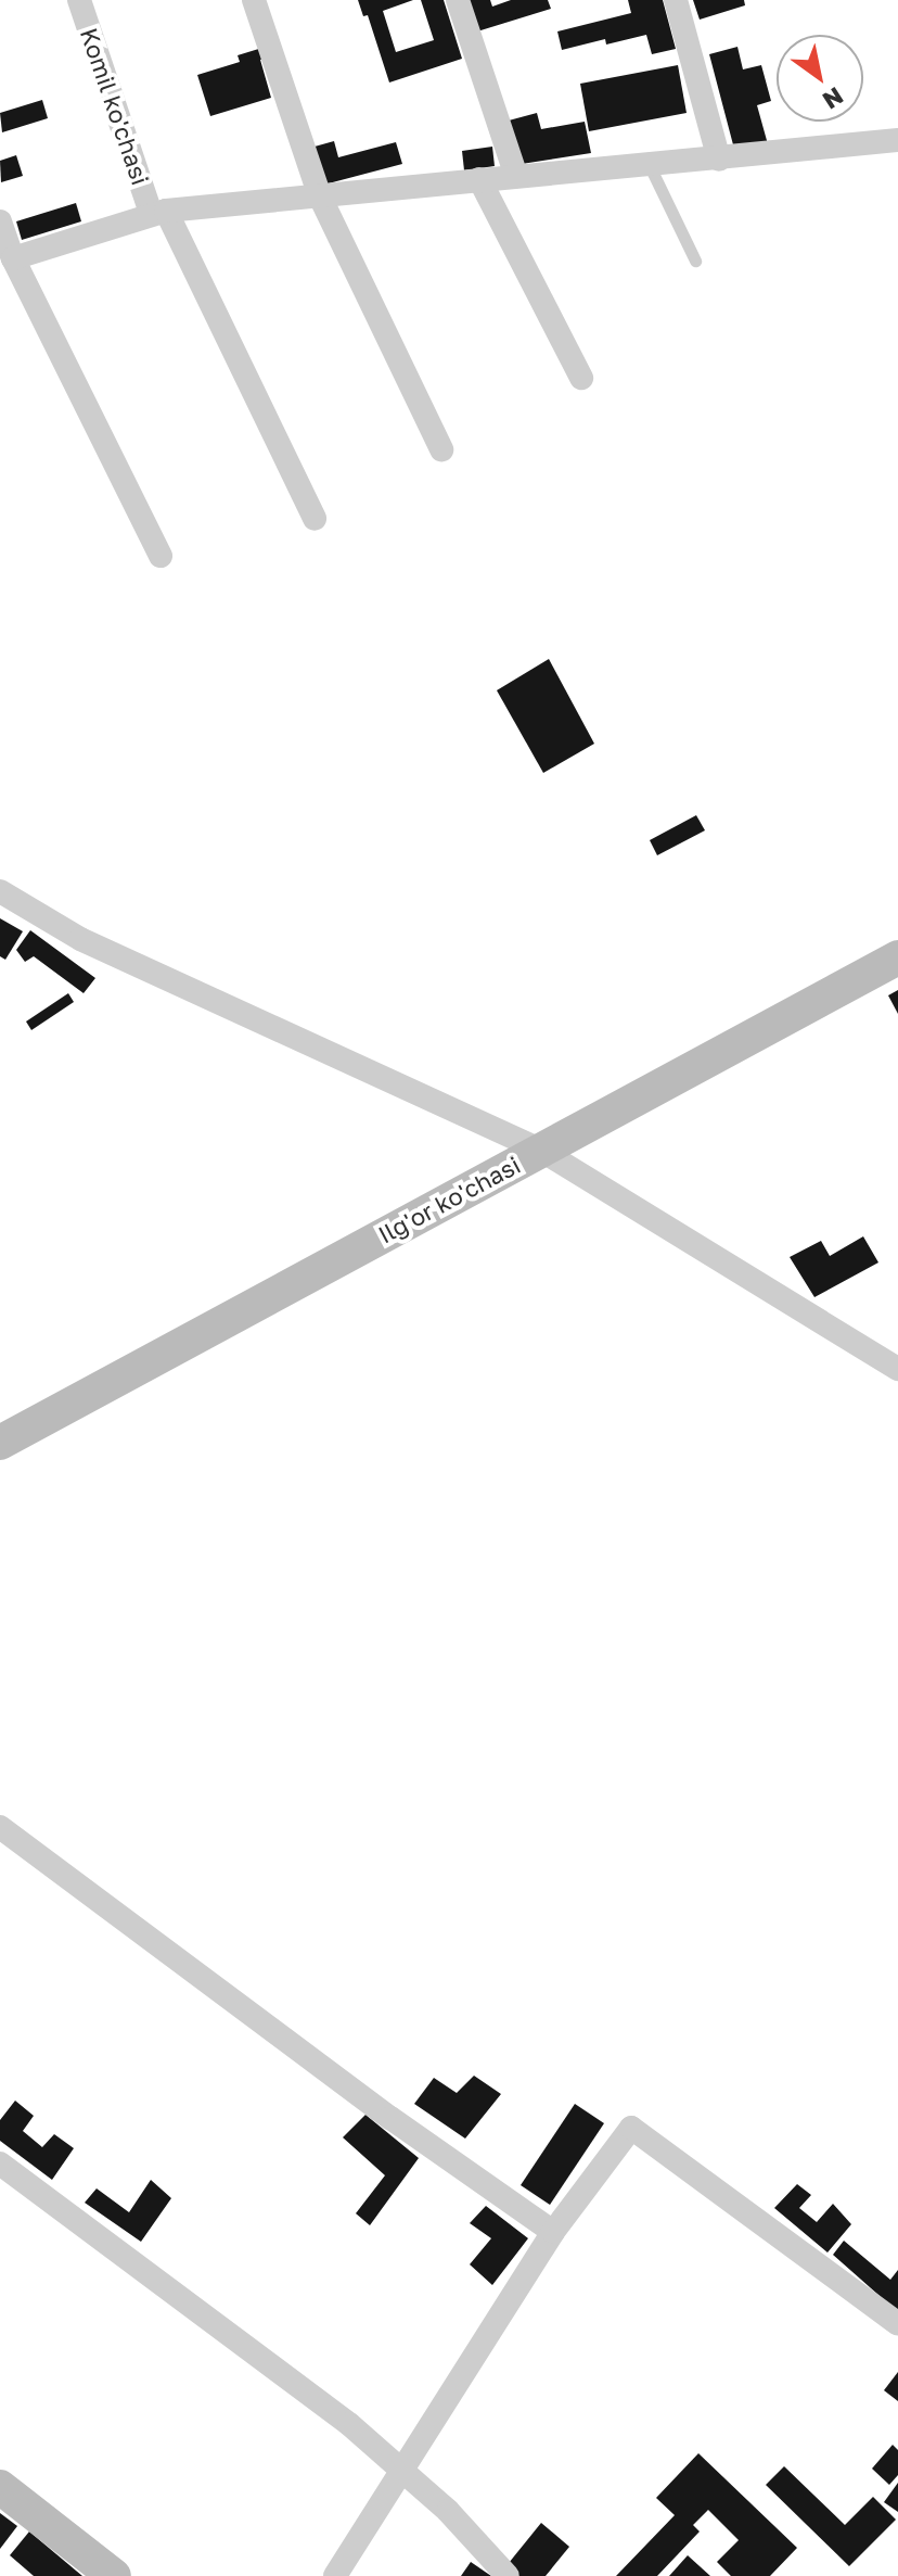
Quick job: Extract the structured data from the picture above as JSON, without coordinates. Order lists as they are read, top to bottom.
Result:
{
  "streets": {
    "street": ["Komil ko'chasi", "Ilg'or ko'chasi"]
  },
  "north": "bottom right"
}
